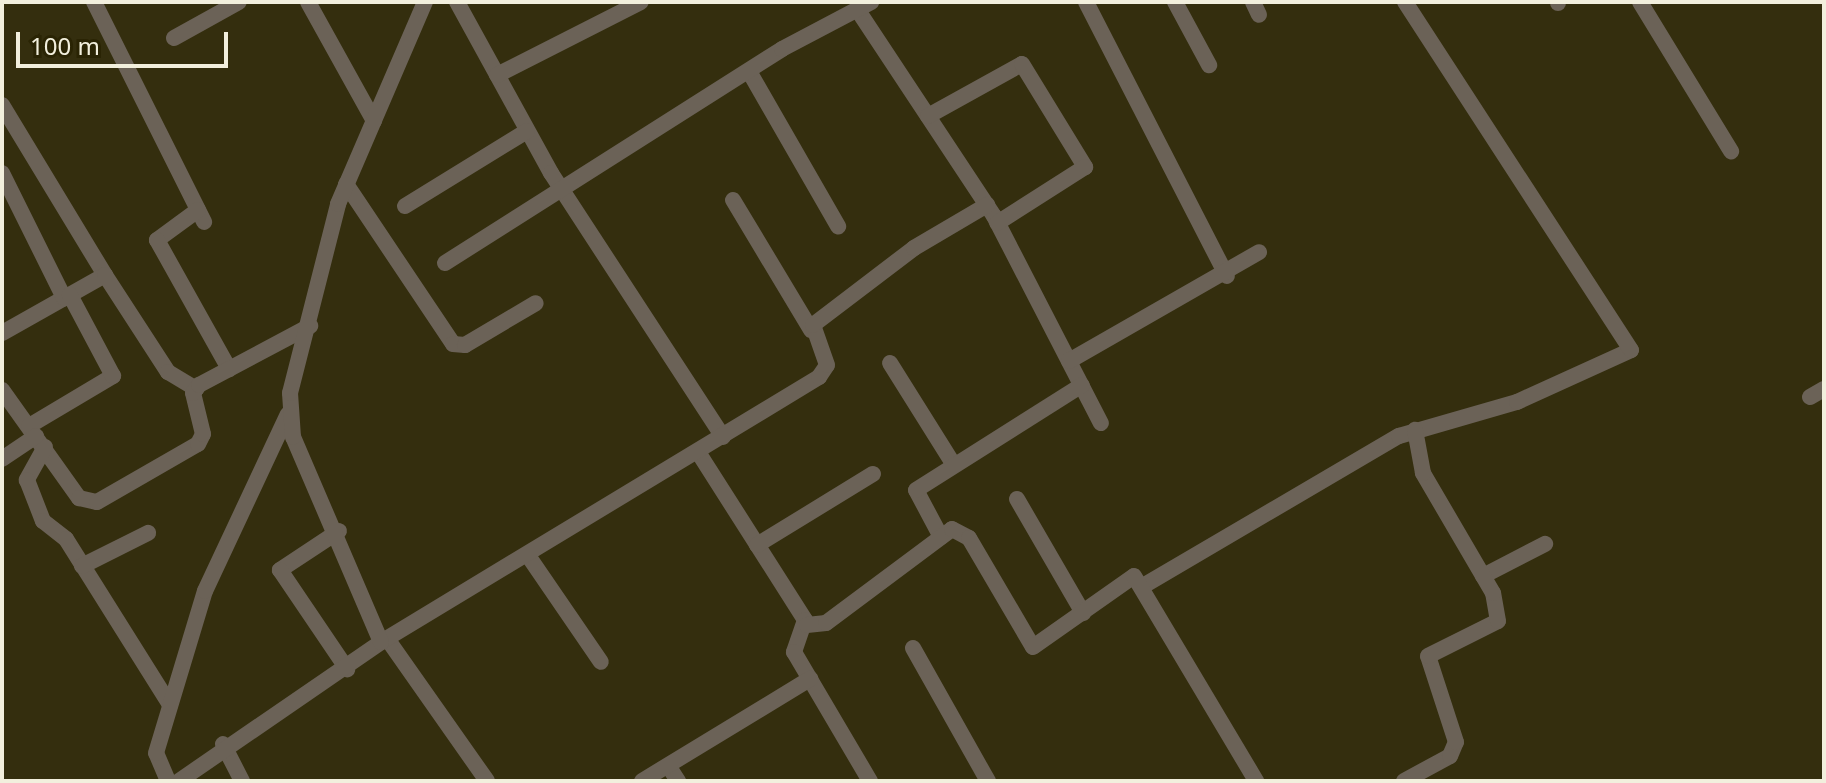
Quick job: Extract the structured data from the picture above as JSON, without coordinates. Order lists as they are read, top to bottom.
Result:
{
  "scale_bar": "100 m"
}
